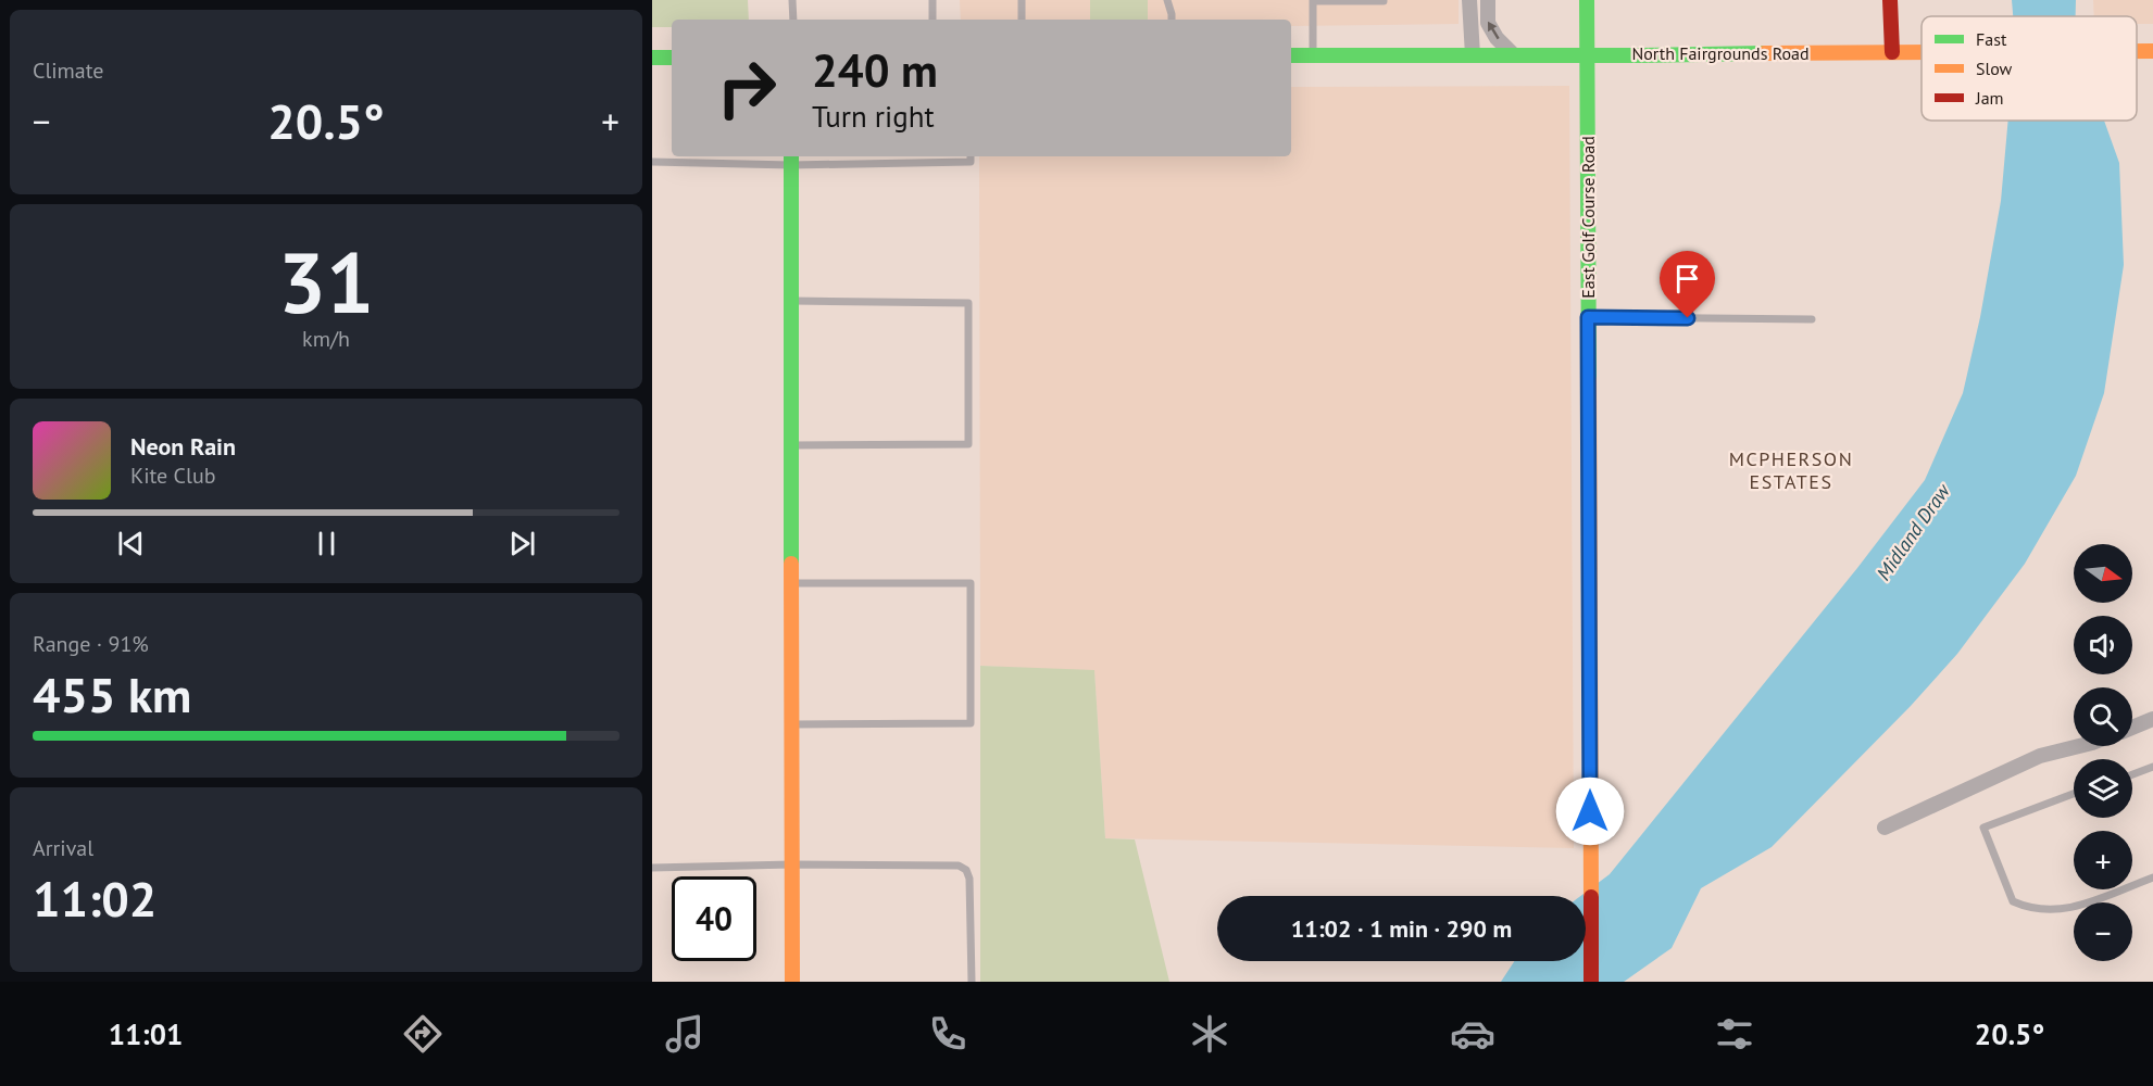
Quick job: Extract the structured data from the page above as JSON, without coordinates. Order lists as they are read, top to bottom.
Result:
{
  "streets": {
    "street": ["North Fairgrounds Road", "East Golf Course Road"]
  },
  "crossings": [
    ["North Fairgrounds Road", "East Golf Course Road"]
  ],
  "districts": ["MCPHERSON ESTATES"],
  "water": ["Midland Draw"],
  "legend": ["Fast", "Slow", "Jam"],
  "north": "right",
  "page": {
    "tile": [
      "Climate",
      ["31", "km/h"],
      ["Range · 91%", "455 km"],
      ["Arrival", "11:02"]
    ],
    "turn": ["240 m", "Turn right"],
    "heat": ["−", "20.5°", "+"],
    "song": ["Neon Rain", "Kite Club"],
    "map_buttons": ["+", "−"],
    "limit": "40",
    "trip": "11:02 · 1 min · 290 m",
    "tabs": ["11:01", "20.5°"]
  }
}
